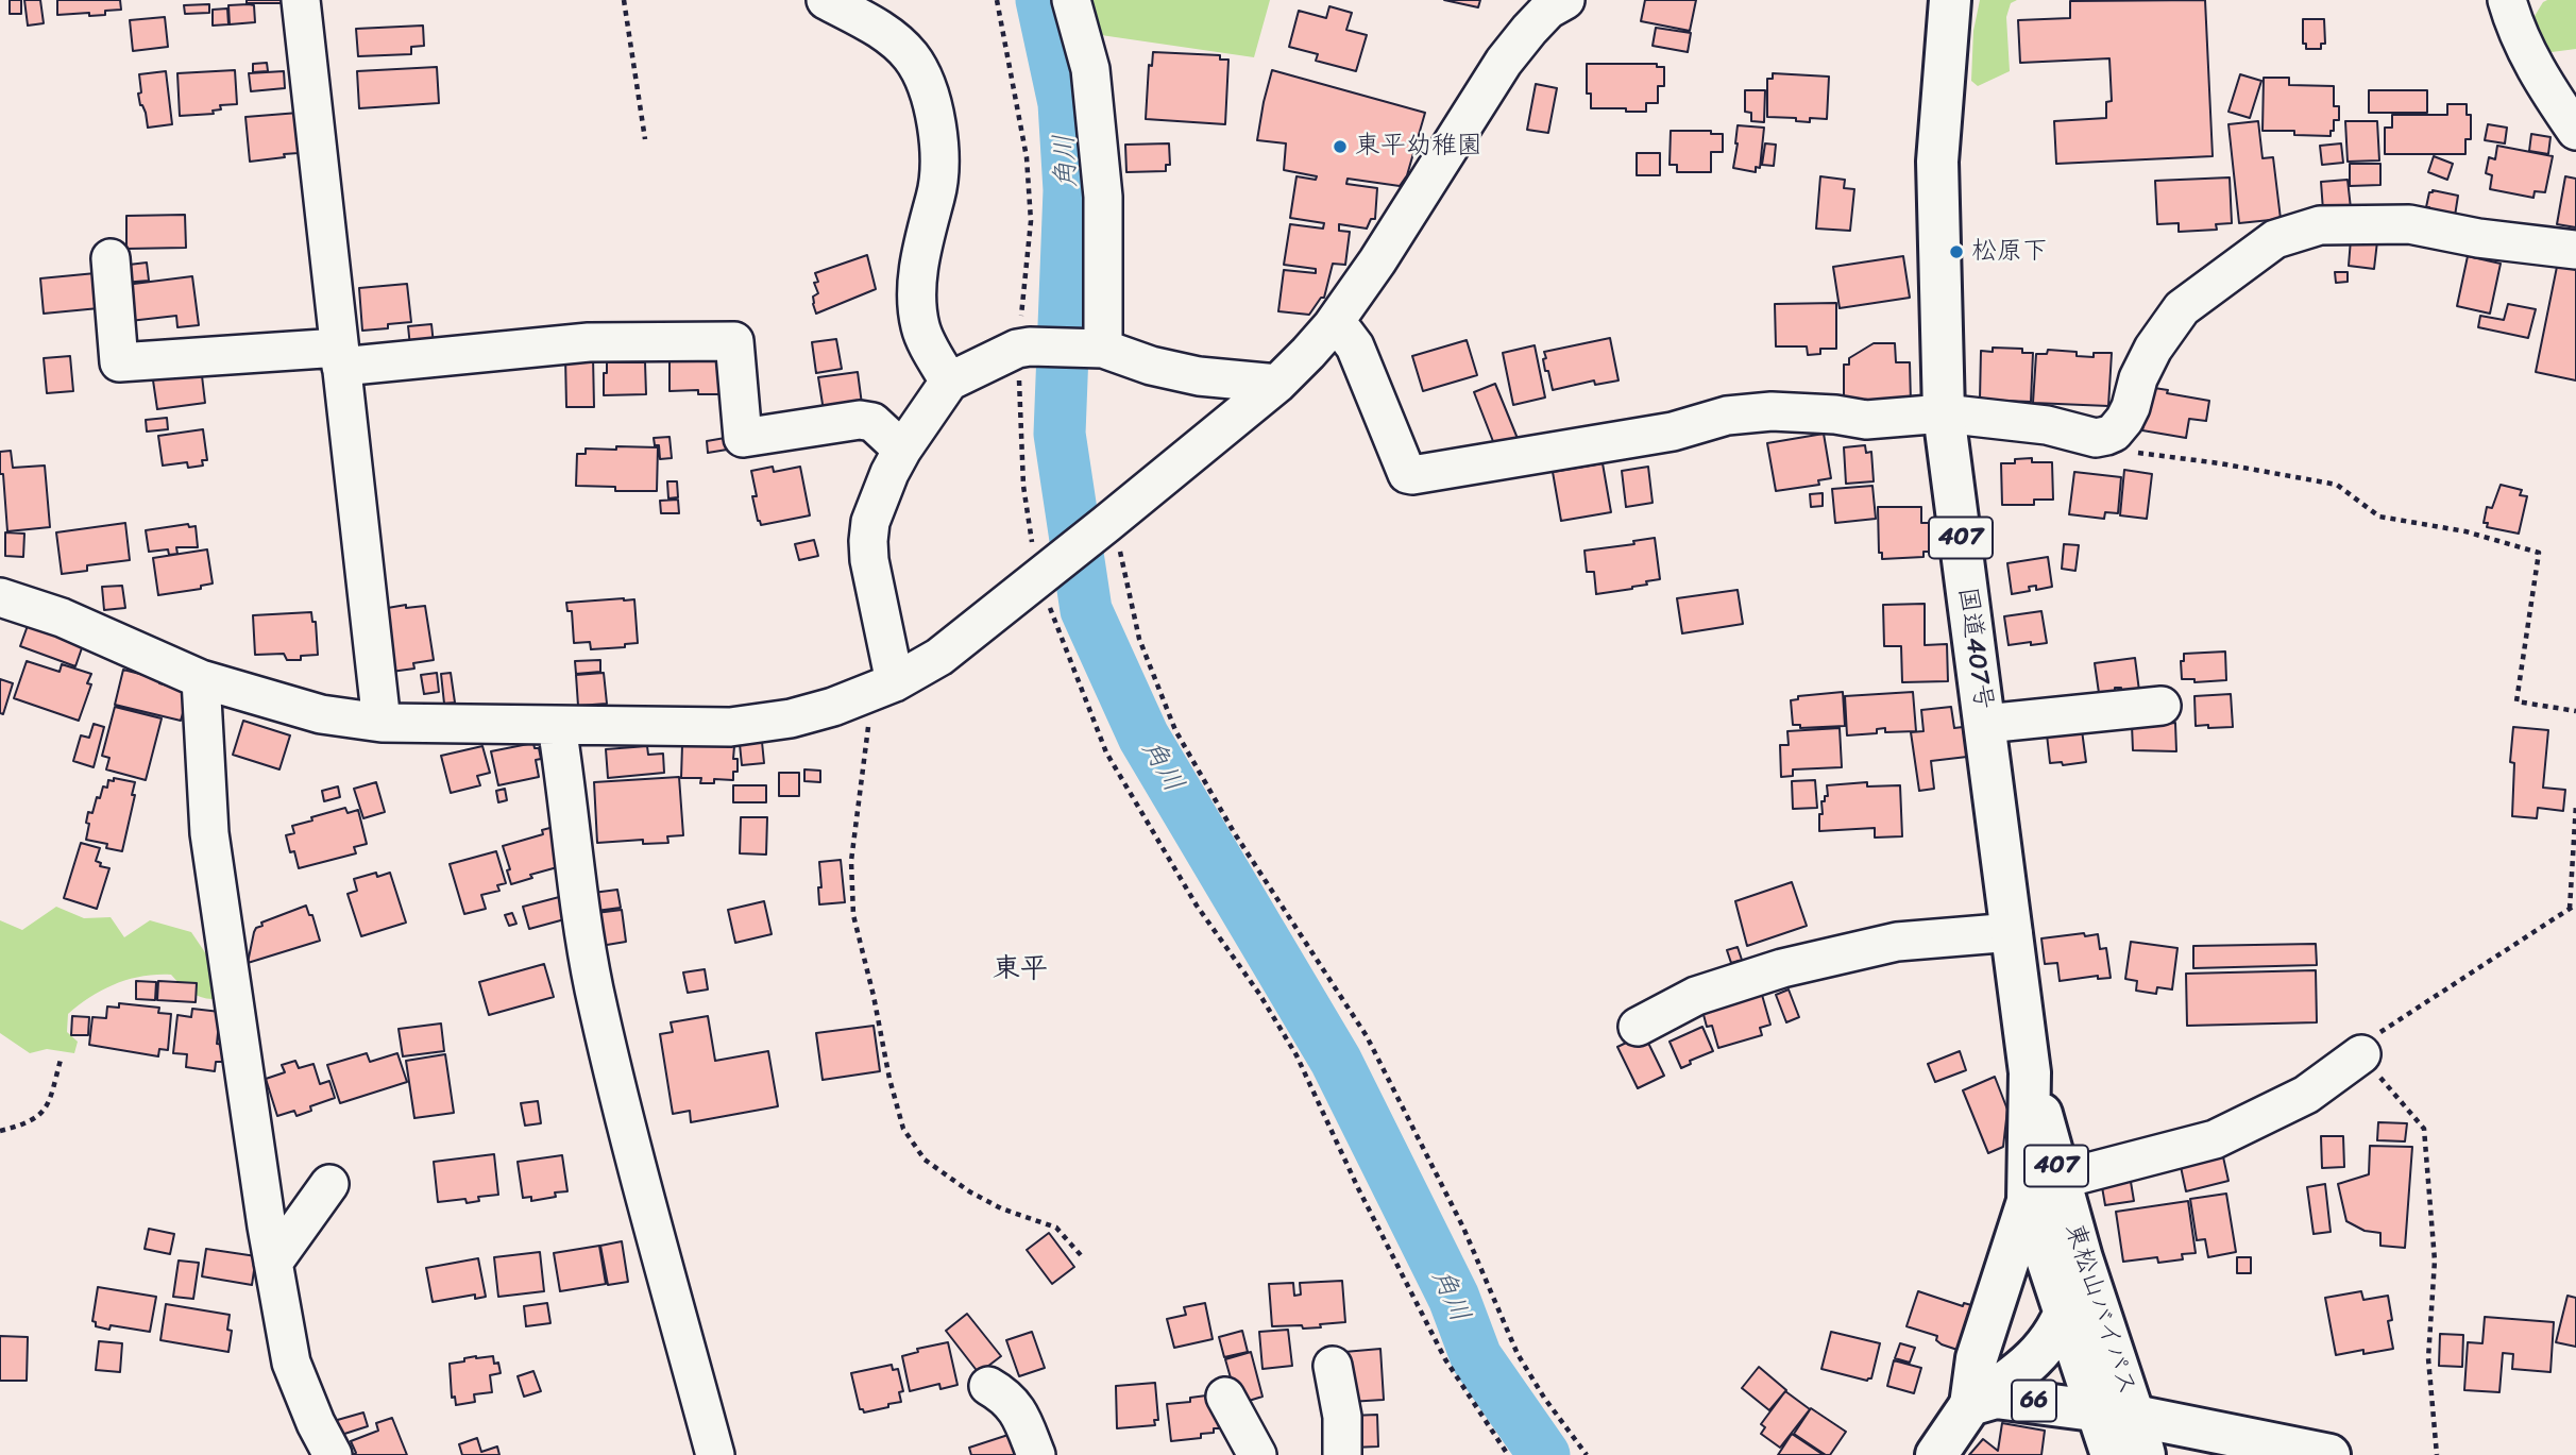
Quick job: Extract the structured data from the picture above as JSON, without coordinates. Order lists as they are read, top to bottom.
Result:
{
  "streets": {
    "main road": [
      "407",
      "国道407号",
      "東松山バイパス",
      "66"
    ]
  },
  "crossings": [
    ["国道407号", "東松山バイパス"],
    ["東松山バイパス", "66"]
  ],
  "districts": ["東平"],
  "water": ["角川"],
  "places": ["東平幼稚園", "松原下"]
}
